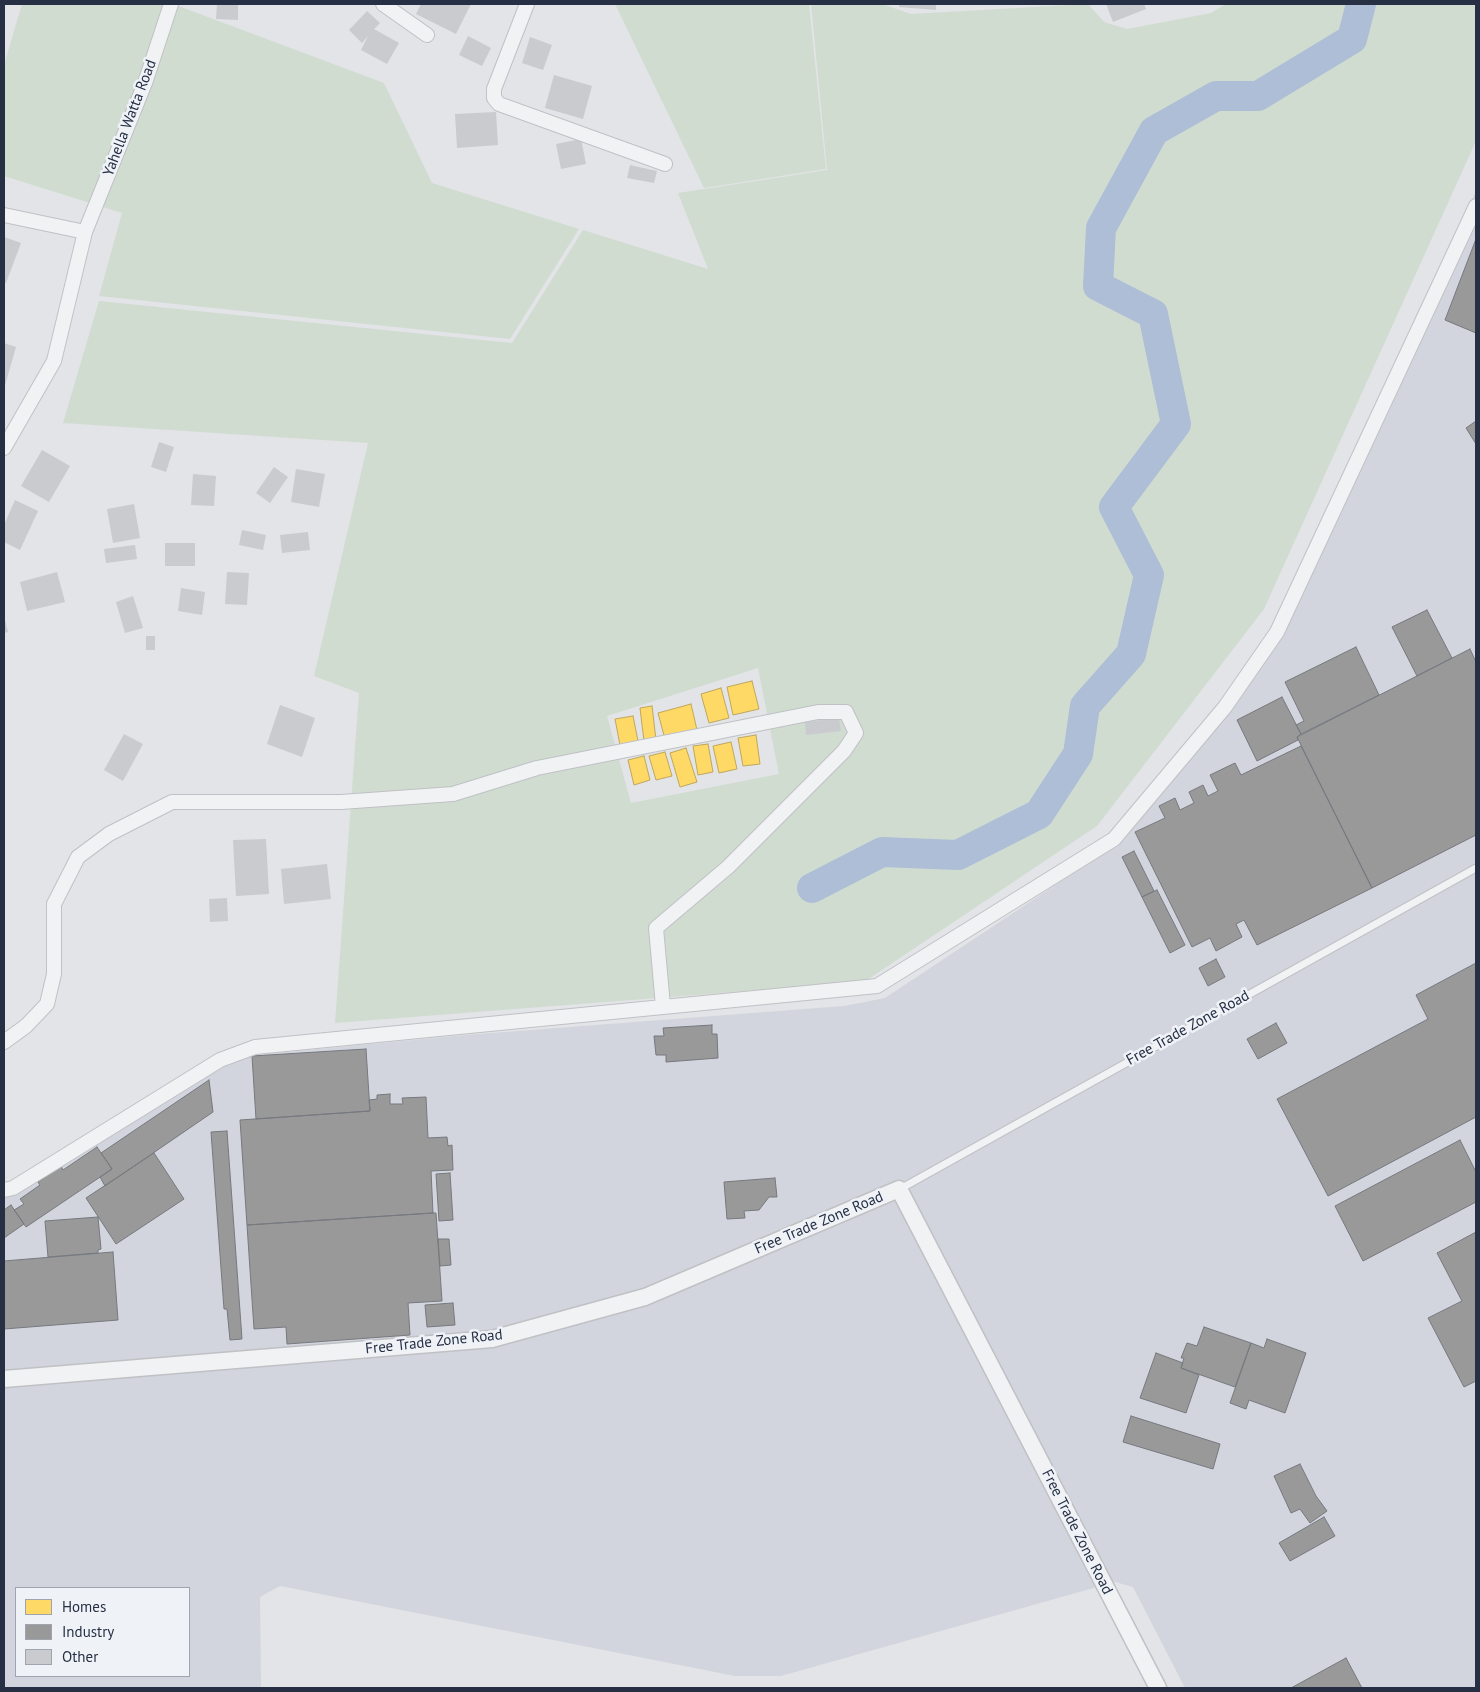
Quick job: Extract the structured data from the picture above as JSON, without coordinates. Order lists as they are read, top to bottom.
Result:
{
  "streets": {
    "street": ["Yahella Watta Road", "Free Trade Zone Road"]
  },
  "legend": ["Homes", "Industry", "Other"]
}
